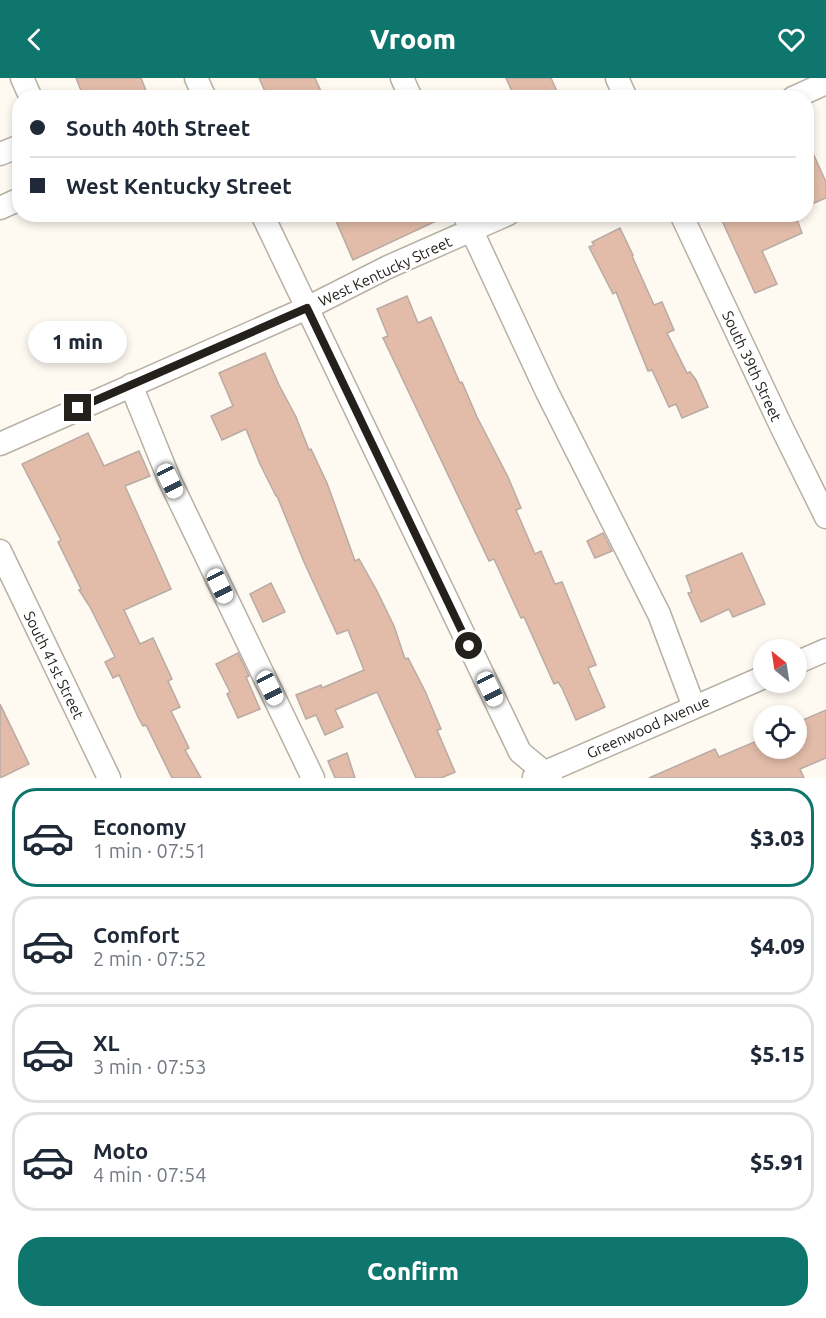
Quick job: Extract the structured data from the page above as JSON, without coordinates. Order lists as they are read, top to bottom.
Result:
{
  "streets": {
    "street": [
      "West Kentucky Street",
      "South 39th Street",
      "South 41st Street",
      "Greenwood Avenue"
    ]
  },
  "north": "top left",
  "page": {
    "header": "Vroom",
    "banner": ["South 40th Street", "West Kentucky Street"],
    "bubble": "1 min",
    "list": [
      {
        "name": "Economy",
        "note": "1 min · 07:51",
        "value": "$3.03"
      },
      {
        "name": "Comfort",
        "note": "2 min · 07:52",
        "value": "$4.09"
      },
      {
        "name": "XL",
        "note": "3 min · 07:53",
        "value": "$5.15"
      },
      {
        "name": "Moto",
        "note": "4 min · 07:54",
        "value": "$5.91"
      }
    ],
    "buttons": "Confirm"
  }
}
